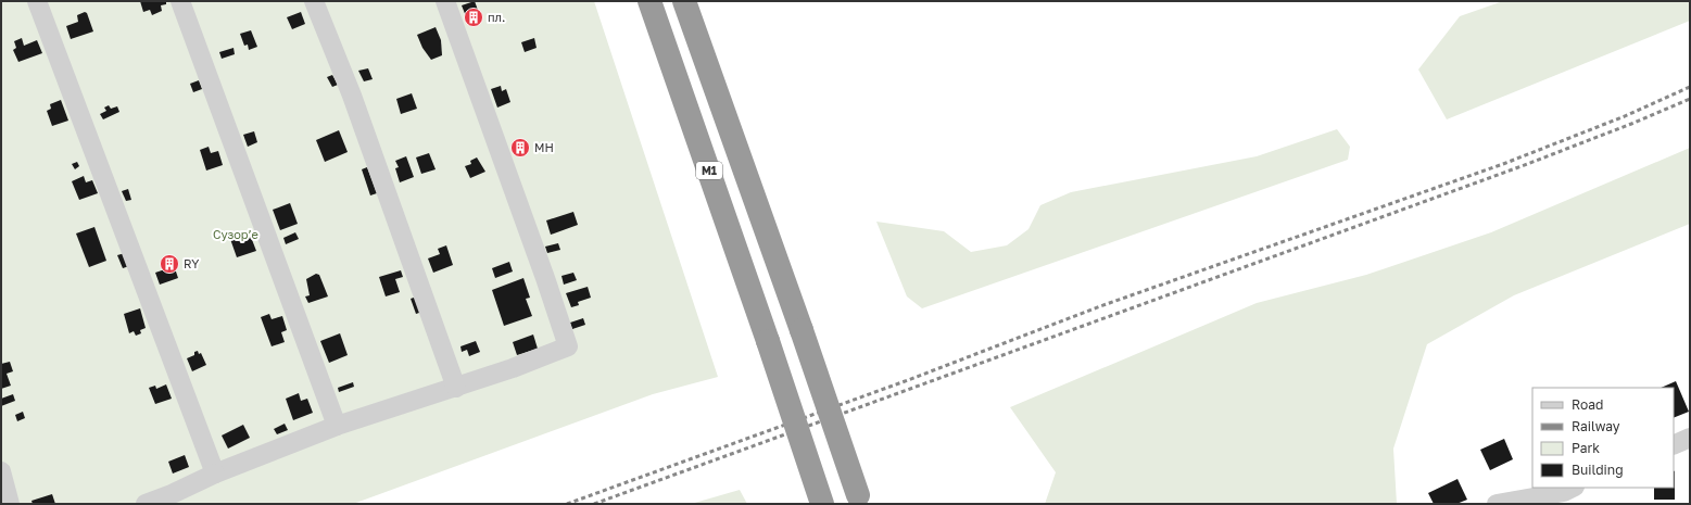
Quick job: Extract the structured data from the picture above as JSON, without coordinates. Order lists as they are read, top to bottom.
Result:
{
  "streets": {
    "highway": ["М1"]
  },
  "parks": ["Сузорʼе"],
  "places": {
    "building": ["пл.", "МН", "RY"]
  },
  "legend": [
    "Road",
    "Railway",
    "Park",
    "Building"
  ]
}
